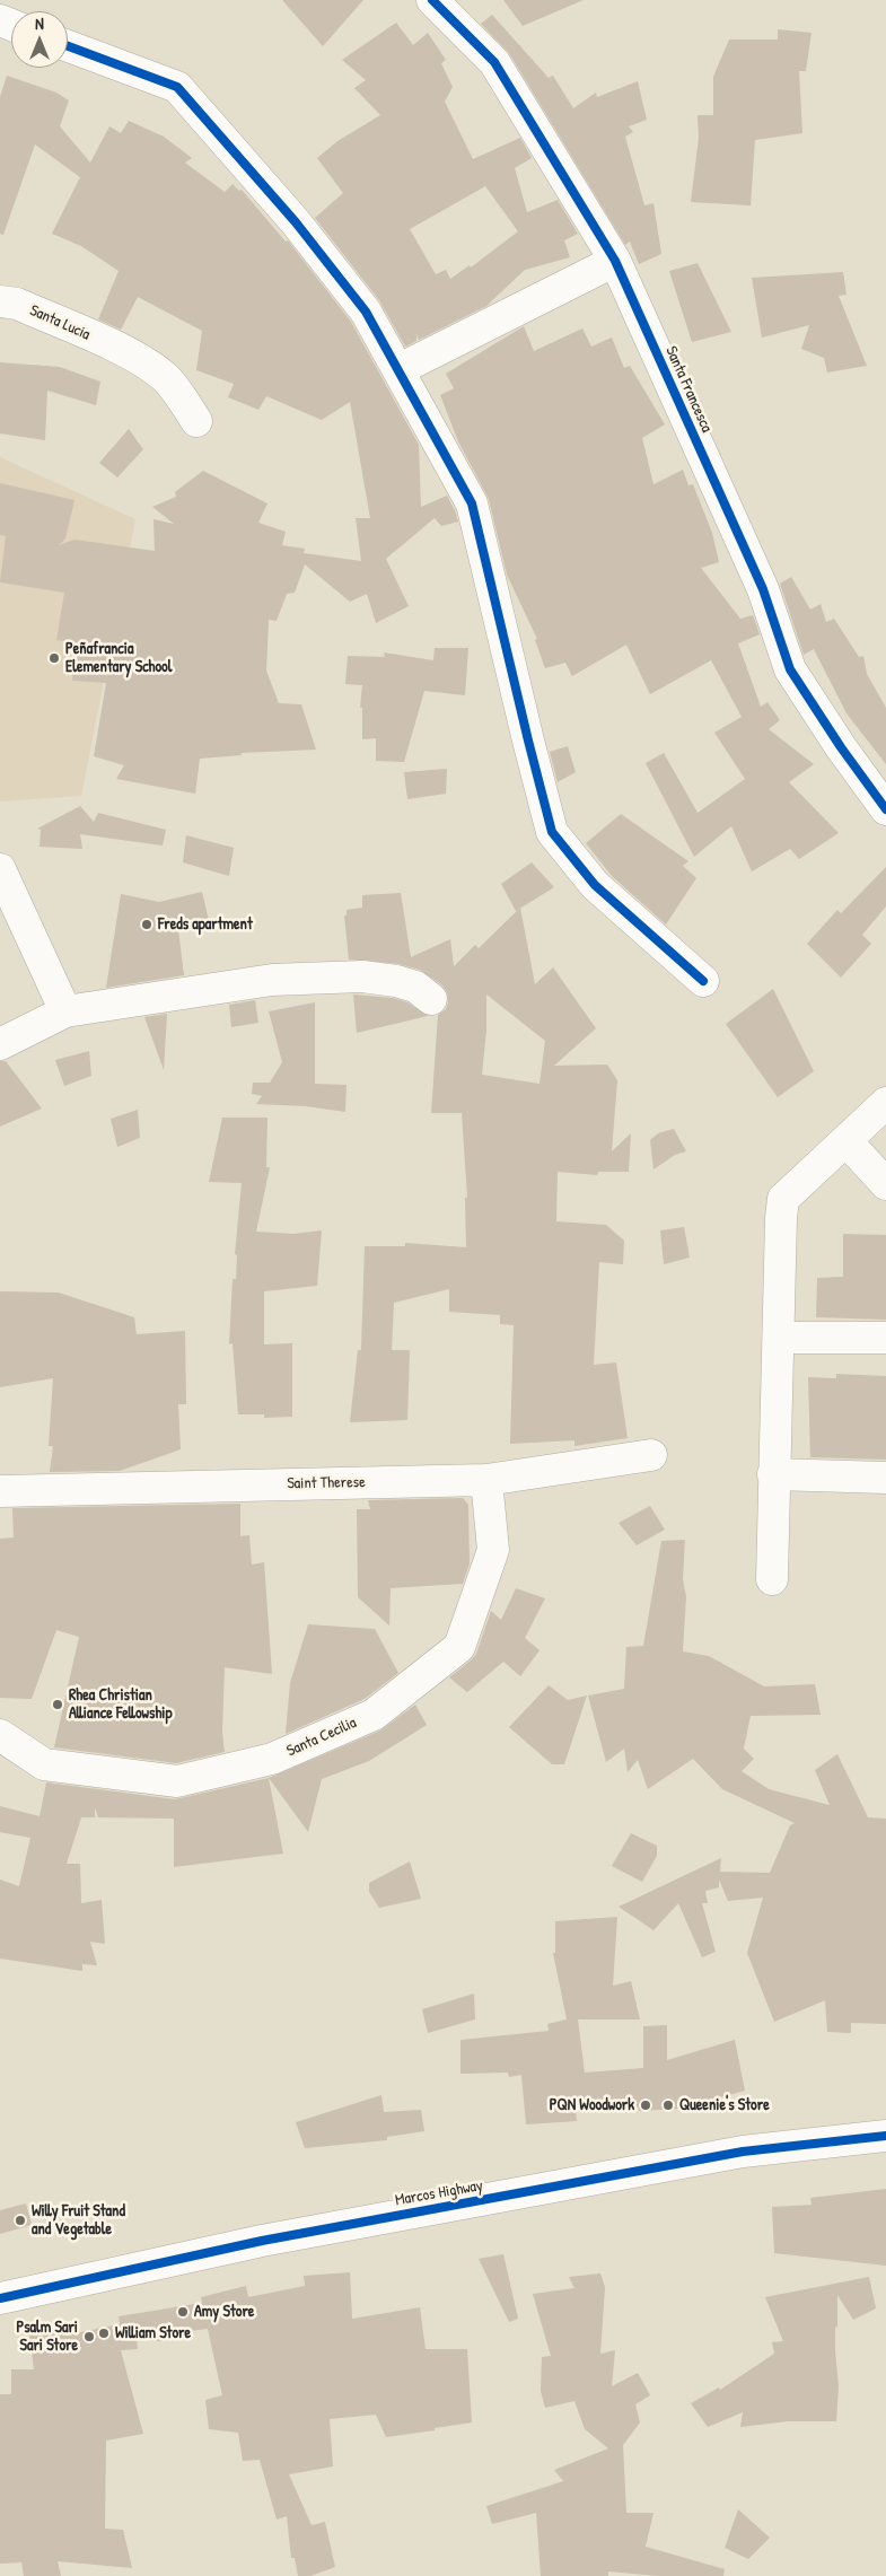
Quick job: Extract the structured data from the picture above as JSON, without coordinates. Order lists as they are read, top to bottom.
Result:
{
  "streets": {
    "street": [
      "Santa Lucia",
      "Santa Francesca",
      "Saint Therese",
      "Santa Cecilia",
      "Marcos Highway"
    ]
  },
  "crossings": [
    ["Saint Therese", "Santa Cecilia"]
  ],
  "places": [
    "Peñafrancia Elementary School",
    "Freds apartment",
    "Rhea Christian Alliance Fellowship",
    "PQN Woodwork",
    "Queenie's Store",
    "Willy Fruit Stand and Vegetable",
    "Amy Store",
    "William Store",
    "Psalm Sari Sari Store"
  ],
  "north": "top"
}
